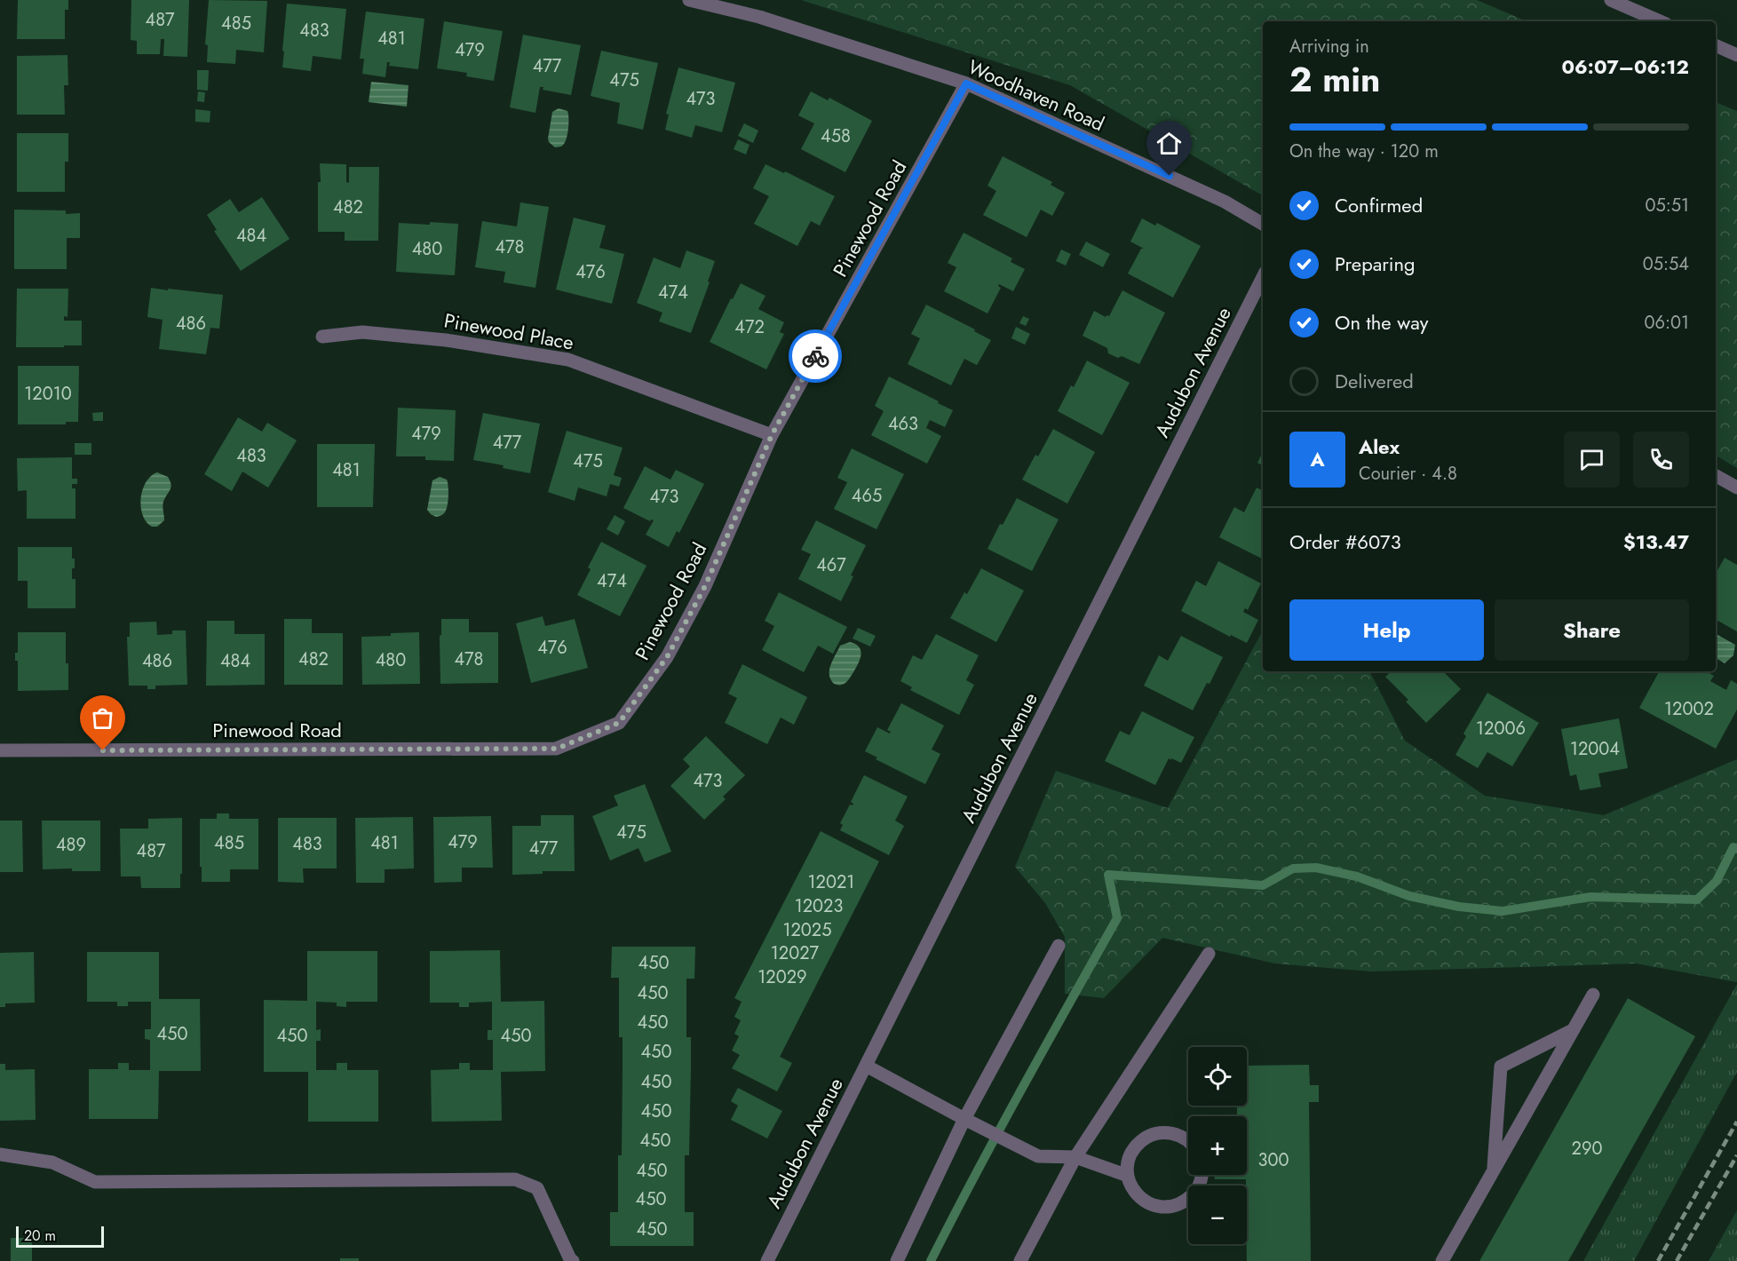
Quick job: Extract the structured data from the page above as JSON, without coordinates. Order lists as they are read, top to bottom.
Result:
{
  "streets": {
    "street": [
      "Woodhaven Road",
      "Pinewood Road",
      "Pinewood Place",
      "Audubon Avenue"
    ]
  },
  "crossings": [
    ["Woodhaven Road", "Pinewood Road"],
    ["Pinewood Road", "Pinewood Place"]
  ],
  "house_numbers": [
    "487",
    "485",
    "483",
    "481",
    "479",
    "477",
    "475",
    "473",
    "458",
    "482",
    "484",
    "478",
    "480",
    "476",
    "474",
    "486",
    "472",
    "12010",
    "463",
    "479",
    "477",
    "483",
    "475",
    "481",
    "465",
    "473",
    "467",
    "474",
    "476",
    "482",
    "478",
    "480",
    "486",
    "484",
    "12002",
    "12006",
    "12004",
    "473",
    "475",
    "479",
    "485",
    "481",
    "483",
    "489",
    "477",
    "487",
    "12021",
    "12023",
    "12025",
    "12027",
    "450",
    "12029",
    "450",
    "450",
    "450",
    "450",
    "450",
    "450",
    "450",
    "450",
    "450",
    "290",
    "300",
    "450",
    "450",
    "450"
  ],
  "scale_bar": "20 m",
  "page": {
    "heading": ["2 min", "Arriving in", "06:07–06:12"],
    "panel": [
      "Alex",
      "Courier · 4.8",
      "Order #6073",
      "$13.47"
    ],
    "bar": "On the way · 120 m",
    "list": [
      ["Confirmed", "05:51"],
      ["Preparing", "05:54"],
      ["On the way", "06:01"],
      "Delivered"
    ],
    "round": "A",
    "buttons": ["Help", "Share"],
    "map_buttons": ["+", "−"],
    "scale": "20 m"
  }
}
